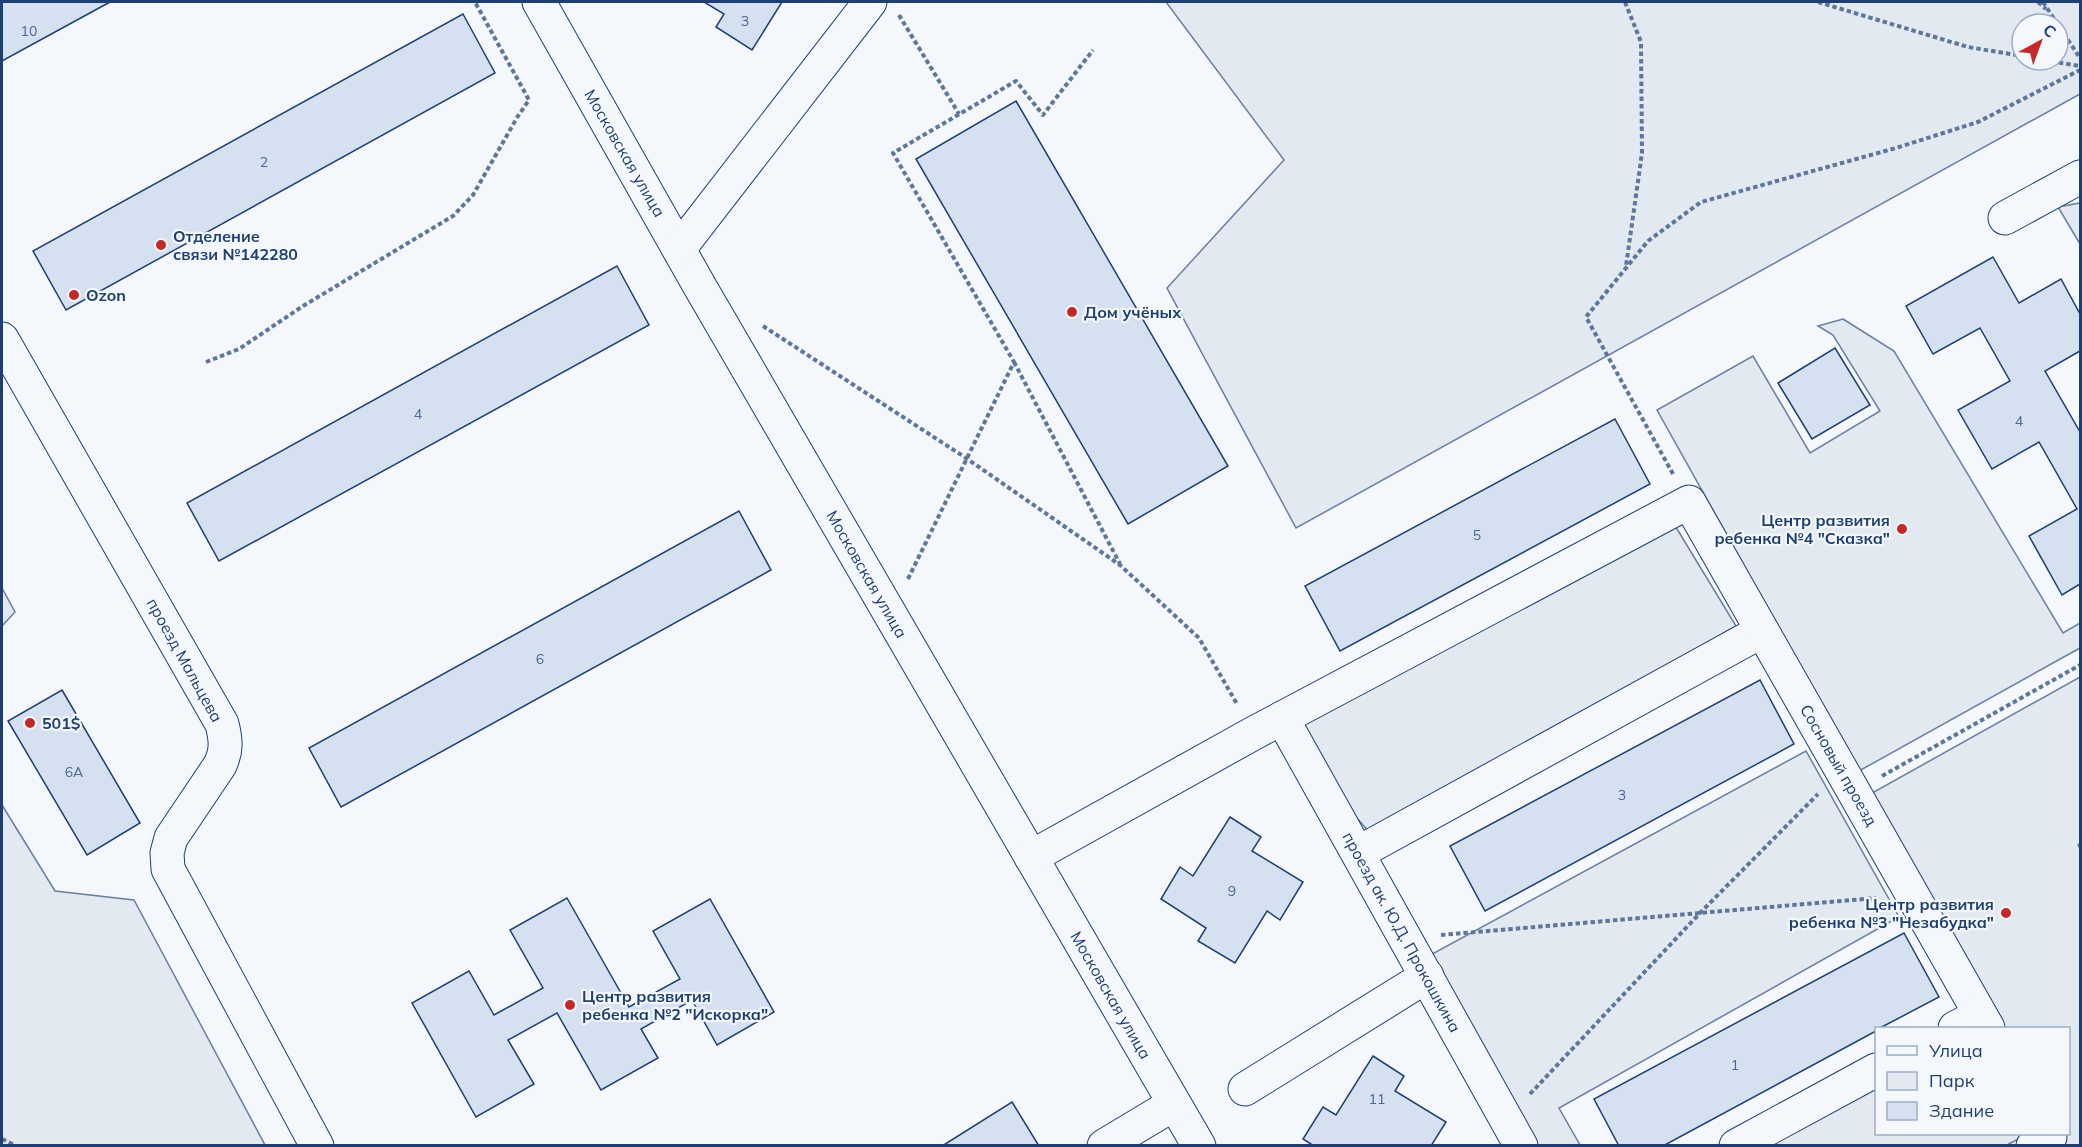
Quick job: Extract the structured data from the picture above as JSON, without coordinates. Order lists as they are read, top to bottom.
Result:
{
  "streets": {
    "street": [
      "Московская улица",
      "проезд Мальцева",
      "Сосновый проезд",
      "проезд ак. Ю.Д. Прокошкина"
    ]
  },
  "places": [
    "Отделение связи №142280",
    "Ozon",
    "Дом учёных",
    "Центр развития ребенка №4 \"Сказка\"",
    "501$",
    "Центр развития ребенка №3 \"Незабудка\"",
    "Центр развития ребенка №2 \"Искорка\""
  ],
  "house_numbers": [
    "3",
    "10",
    "2",
    "4",
    "4",
    "5",
    "6",
    "6А",
    "3",
    "9",
    "1",
    "11"
  ],
  "legend": ["Улица", "Парк", "Здание"],
  "north": "top right"
}
